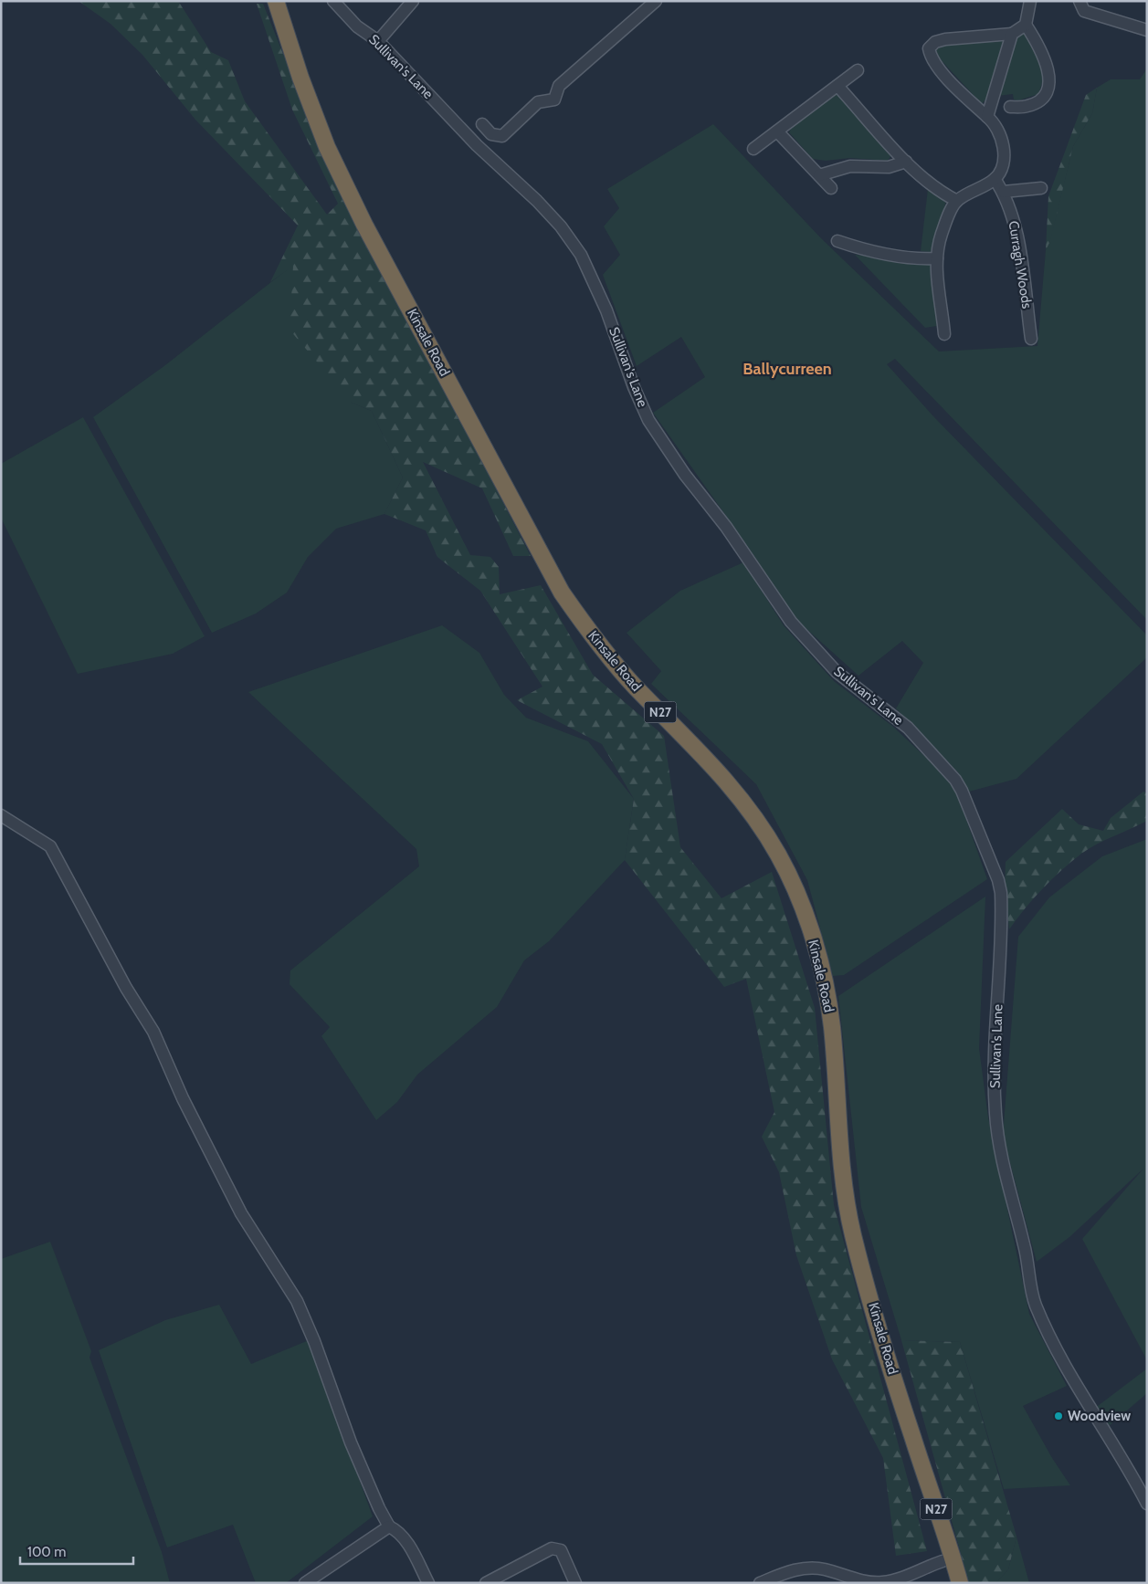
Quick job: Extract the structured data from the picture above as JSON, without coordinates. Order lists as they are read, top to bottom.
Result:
{
  "streets": {
    "highway": ["Kinsale Road", "N27"],
    "street": ["Sullivan's Lane", "Curragh Woods"]
  },
  "districts": ["Ballycurreen"],
  "places": ["Woodview"],
  "scale_bar": "100 m"
}
